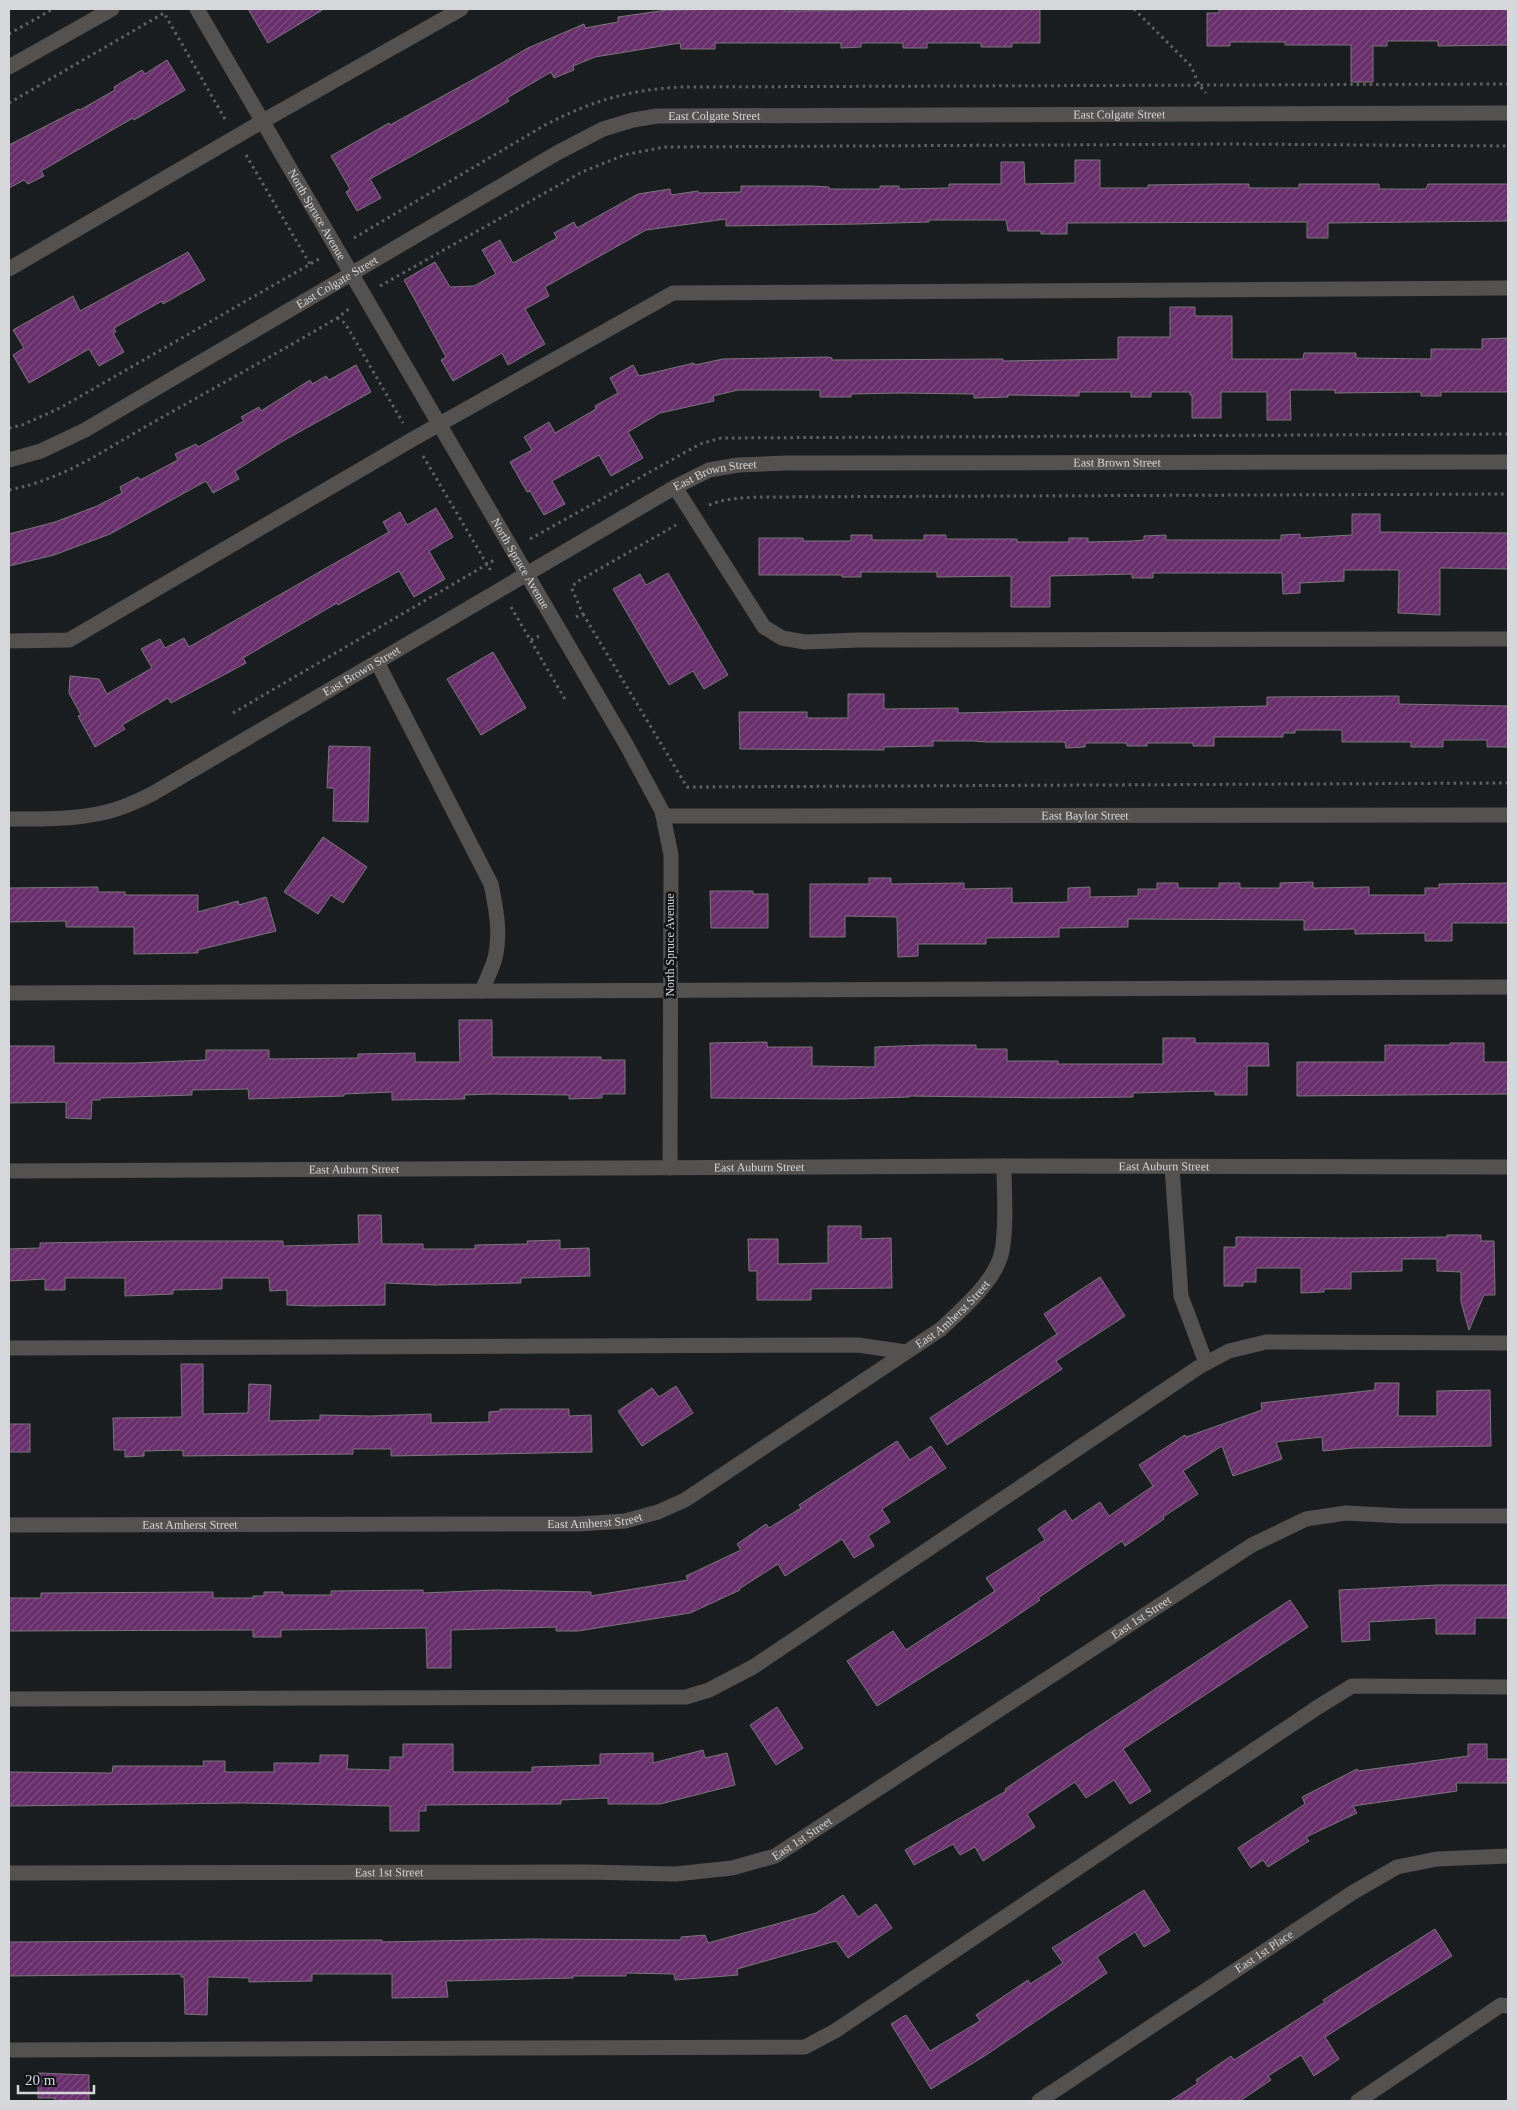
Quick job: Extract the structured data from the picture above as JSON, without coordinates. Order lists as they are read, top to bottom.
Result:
{
  "streets": {
    "street": [
      "East Colgate Street",
      "North Spruce Avenue",
      "East Brown Street",
      "East Baylor Street",
      "East Auburn Street",
      "East Amherst Street",
      "East 1st Street",
      "East 1st Place"
    ]
  },
  "crossings": [
    ["East Colgate Street", "North Spruce Avenue"],
    ["North Spruce Avenue", "East Brown Street"],
    ["North Spruce Avenue", "East Baylor Street"],
    ["North Spruce Avenue", "East Auburn Street"],
    ["East Auburn Street", "East Amherst Street"]
  ],
  "scale_bar": "20 m"
}
